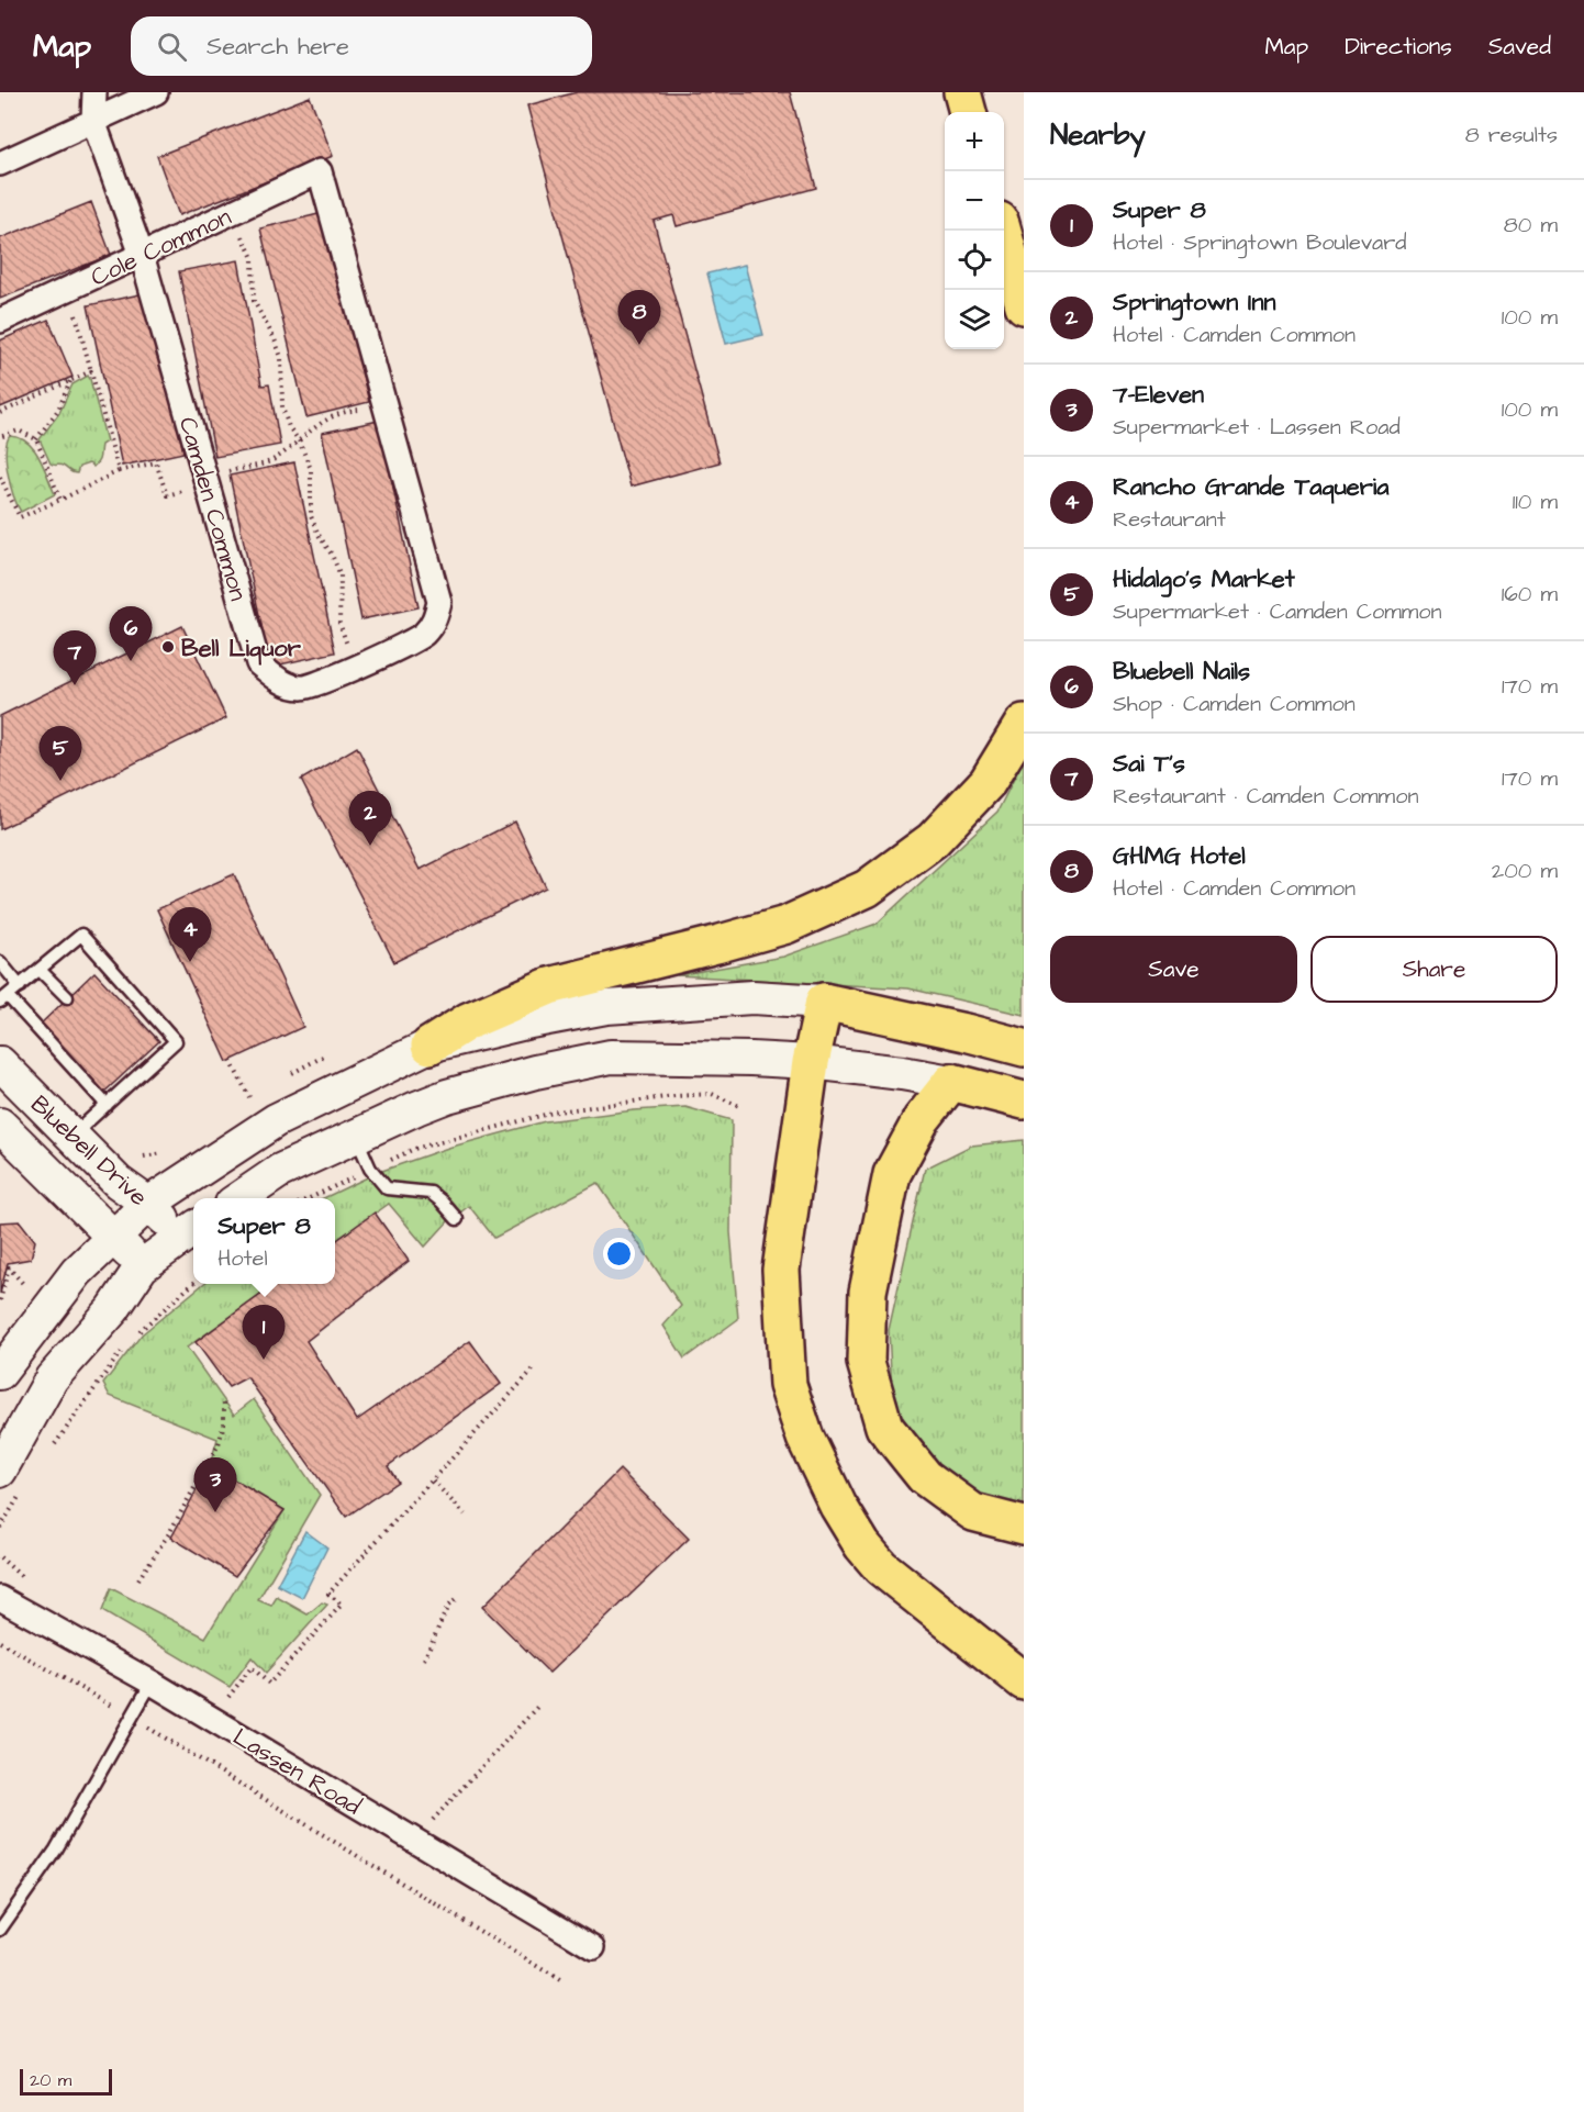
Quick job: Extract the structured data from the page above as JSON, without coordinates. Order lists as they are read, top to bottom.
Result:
{
  "streets": {
    "street": [
      "Cole Common",
      "Camden Common",
      "Bluebell Drive",
      "Lassen Road"
    ]
  },
  "crossings": [
    ["Cole Common", "Camden Common"]
  ],
  "places": ["Bell Liquor"],
  "scale_bar": "20 m",
  "page": {
    "header": "Map",
    "search": "Search here",
    "nav": ["Map", "Directions", "Saved"],
    "heading": ["Nearby", "8 results"],
    "map_buttons": ["+", "−"],
    "list": [
      {
        "mark": "1",
        "name": "Super 8",
        "note": "Hotel · Springtown Boulevard",
        "value": "80 m"
      },
      {
        "mark": "2",
        "name": "Springtown Inn",
        "note": "Hotel · Camden Common",
        "value": "100 m"
      },
      {
        "mark": "3",
        "name": "7-Eleven",
        "note": "Supermarket · Lassen Road",
        "value": "100 m"
      },
      {
        "mark": "4",
        "name": "Rancho Grande Taqueria",
        "note": "Restaurant",
        "value": "110 m"
      },
      {
        "mark": "5",
        "name": "Hidalgo's Market",
        "note": "Supermarket · Camden Common",
        "value": "160 m"
      },
      {
        "mark": "6",
        "name": "Bluebell Nails",
        "note": "Shop · Camden Common",
        "value": "170 m"
      },
      {
        "mark": "7",
        "name": "Sai T's",
        "note": "Restaurant · Camden Common",
        "value": "170 m"
      },
      {
        "mark": "8",
        "name": "GHMG Hotel",
        "note": "Hotel · Camden Common",
        "value": "200 m"
      }
    ],
    "pins": [
      "8",
      "6",
      "7",
      "5",
      "2",
      "4",
      "1",
      "3"
    ],
    "buttons": ["Save", "Share"],
    "popup": ["Super 8", "Hotel"],
    "scale": "20 m"
  }
}
